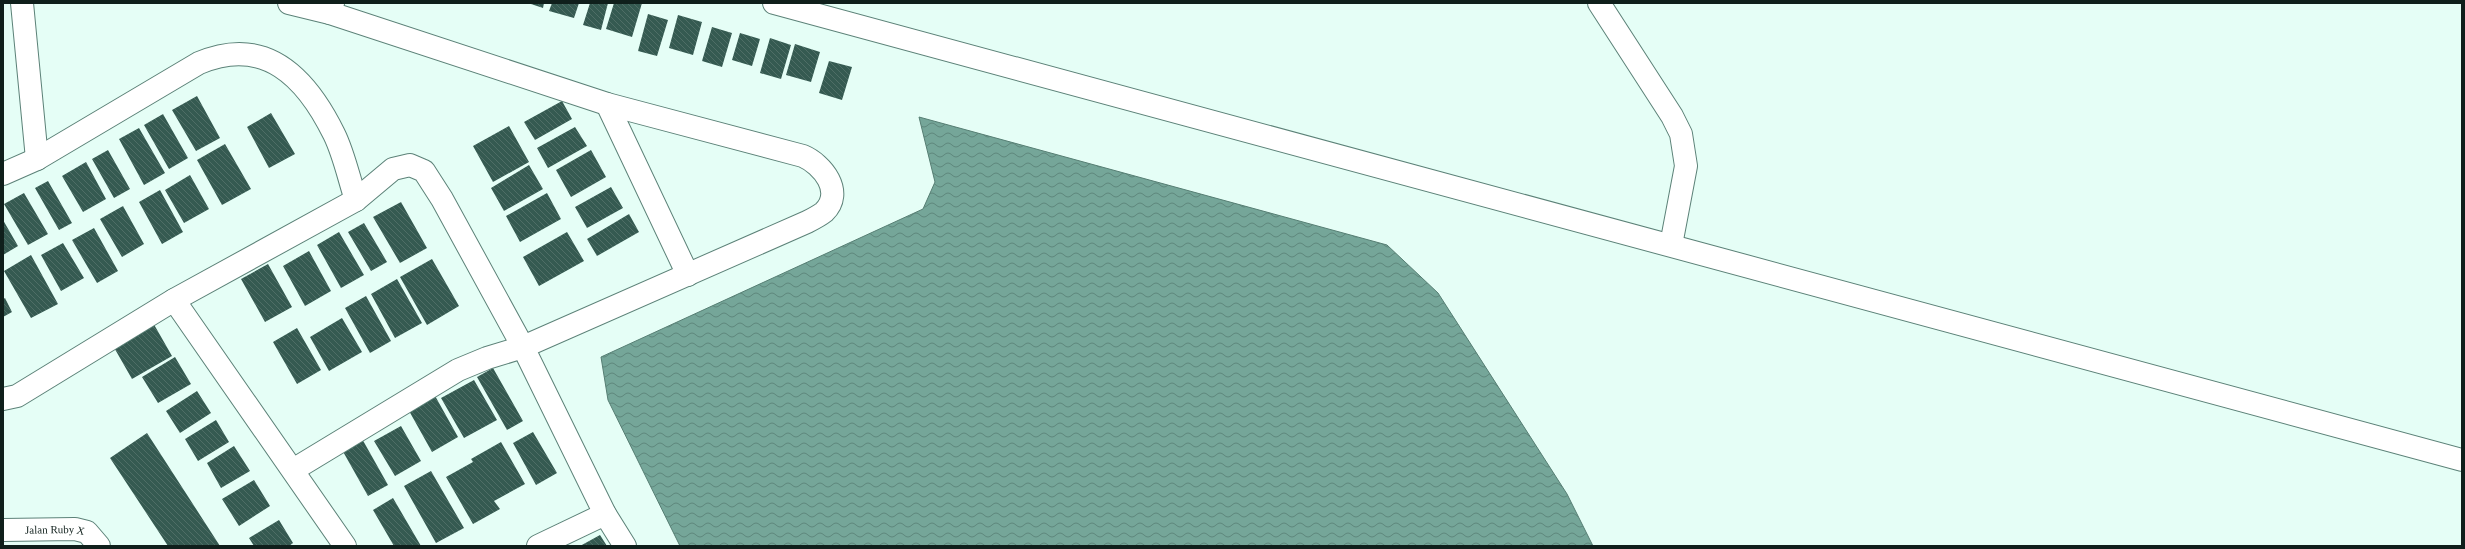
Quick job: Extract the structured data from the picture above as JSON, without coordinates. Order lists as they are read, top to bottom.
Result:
{
  "streets": {
    "street": ["Jalan Ruby X"]
  }
}
